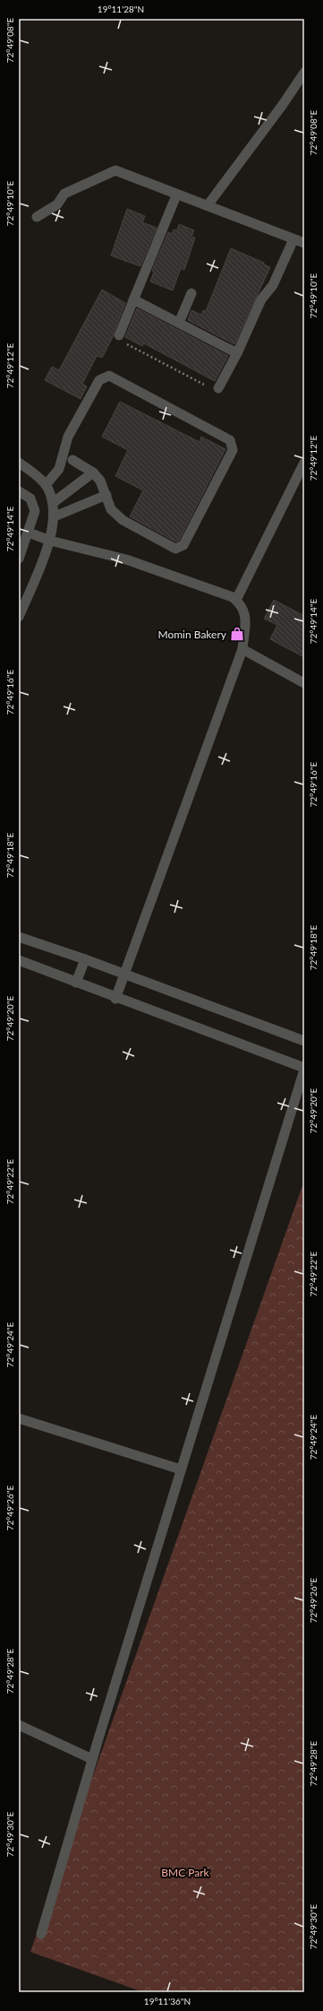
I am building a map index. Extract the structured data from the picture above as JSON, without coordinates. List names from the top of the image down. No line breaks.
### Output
{"parks":["BMC Park"],"places":{"shop":["Momin Bakery"]},"coordinates":["19°11'28\"N","72°49'08\"E","72°49'10\"E","72°49'12\"E","72°49'14\"E","72°49'16\"E","72°49'18\"E","72°49'20\"E","72°49'22\"E","72°49'24\"E","72°49'26\"E","72°49'28\"E","72°49'30\"E","19°11'36\"N"]}
